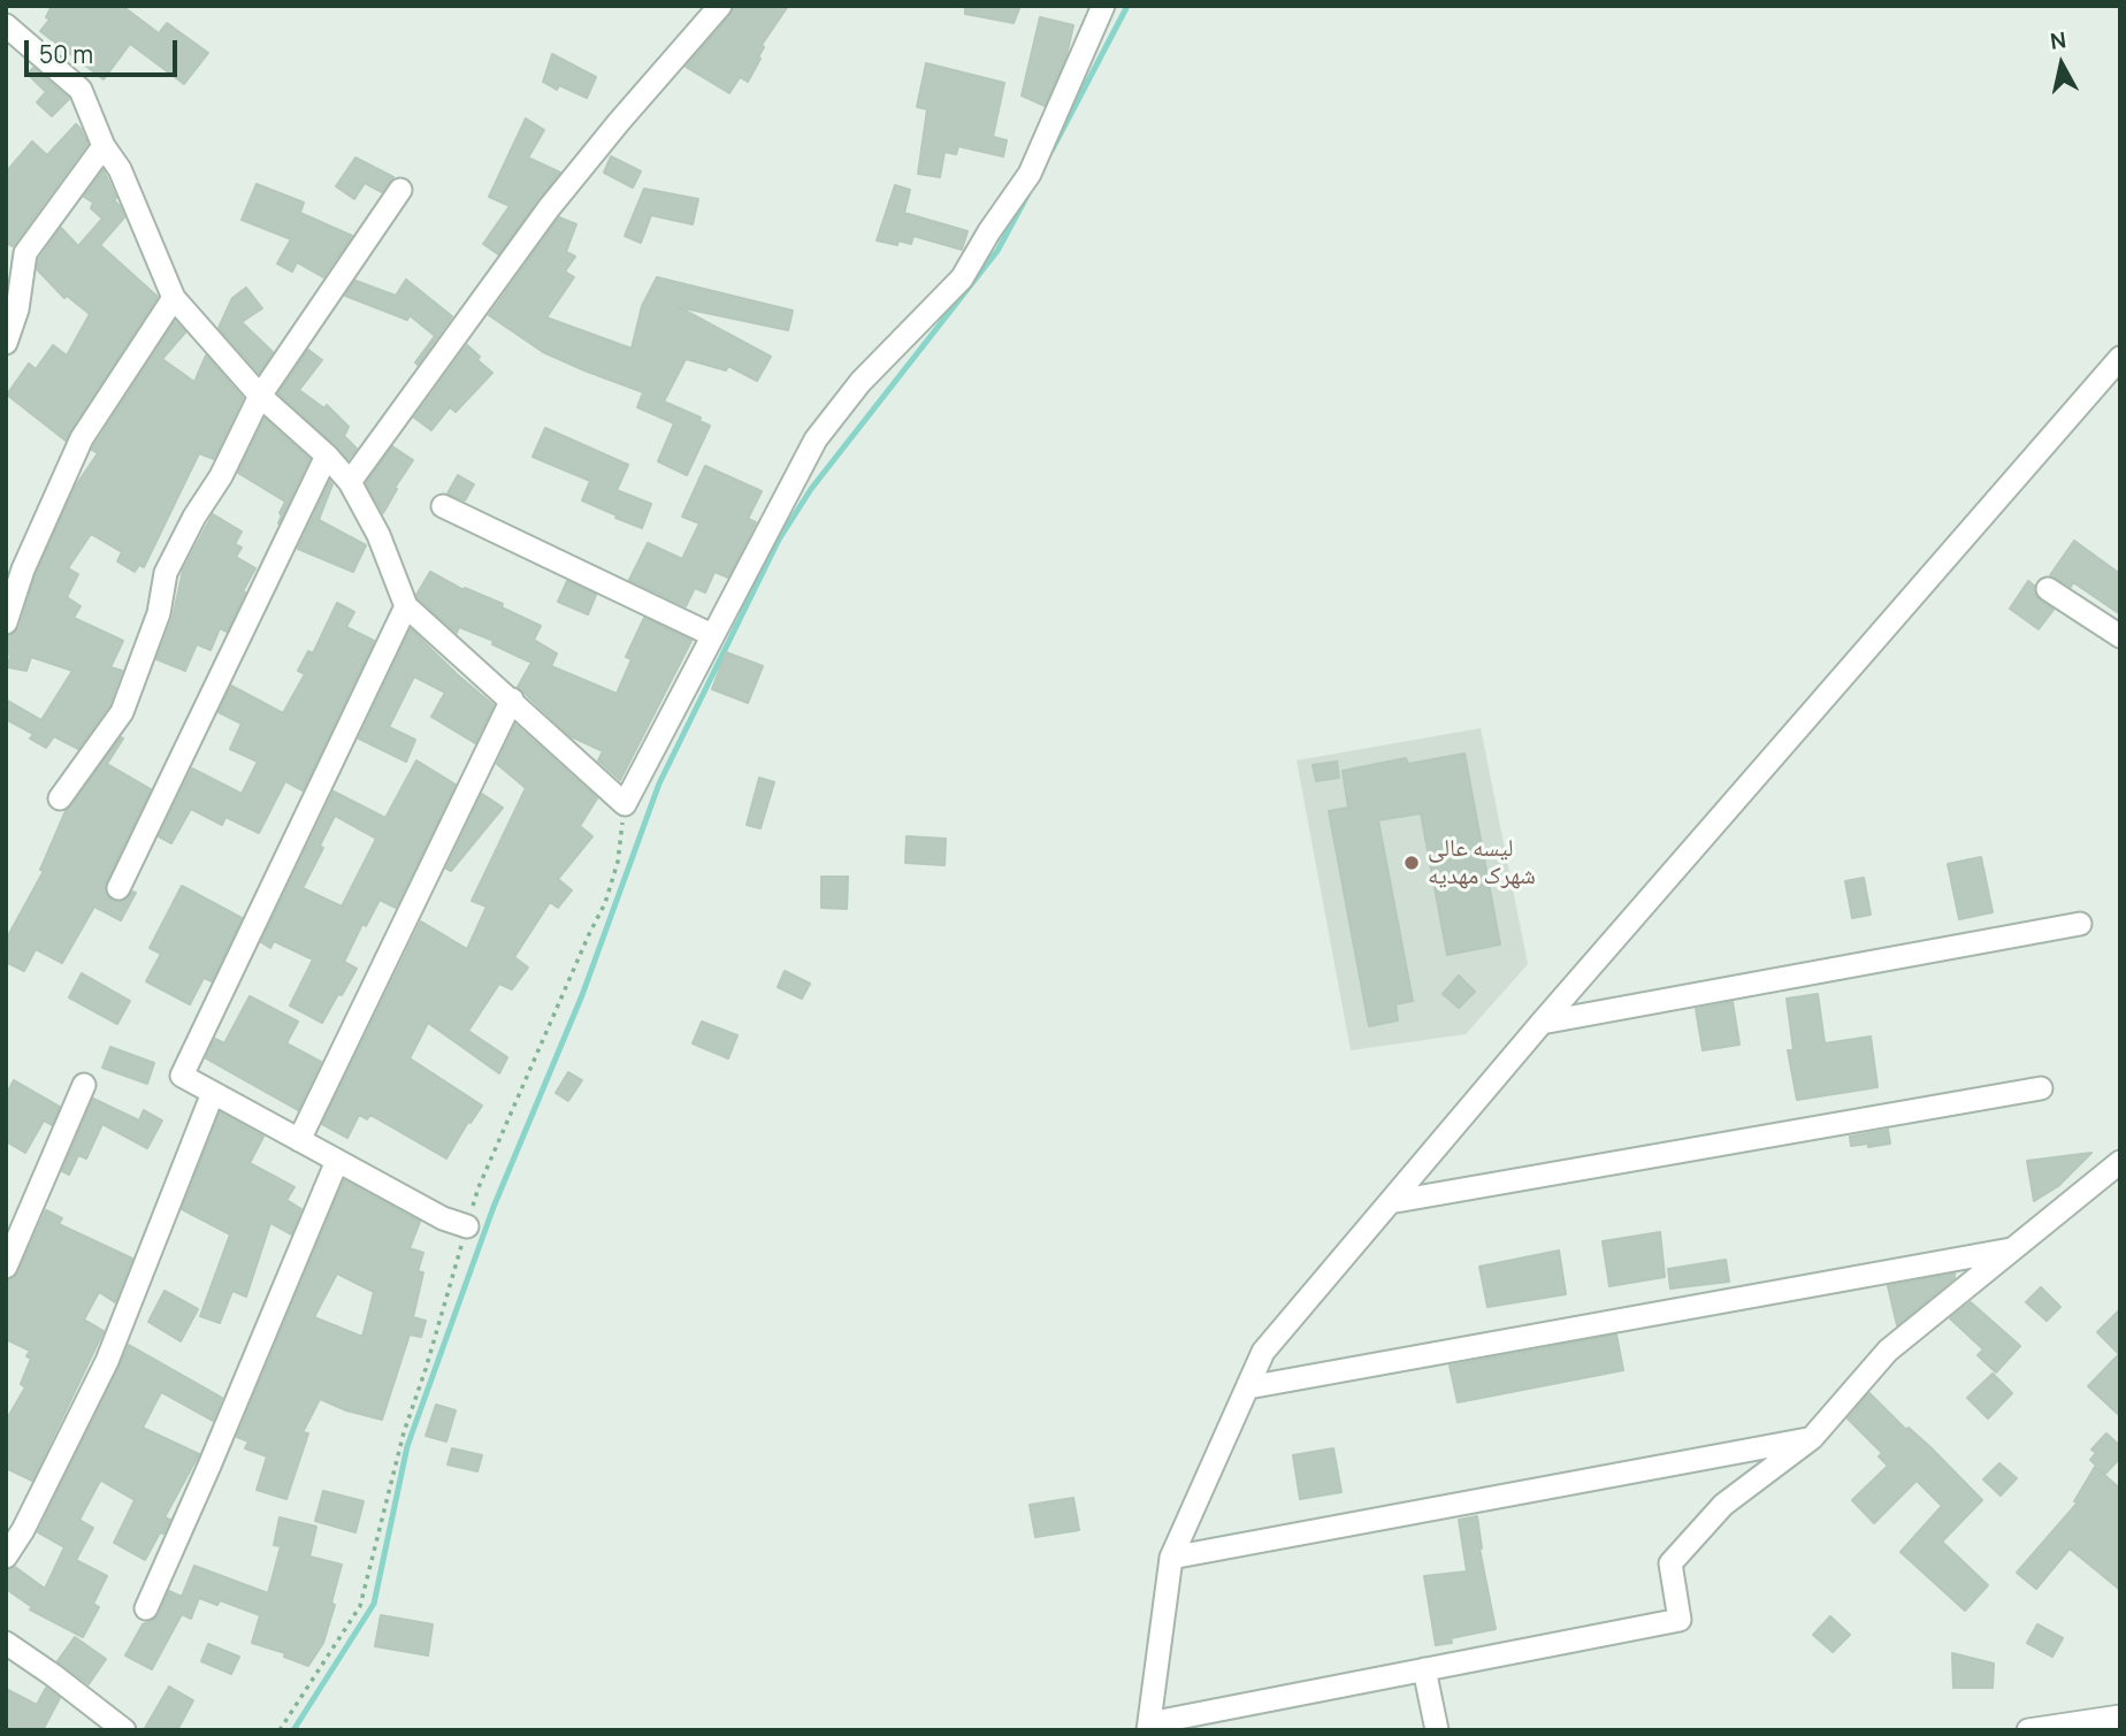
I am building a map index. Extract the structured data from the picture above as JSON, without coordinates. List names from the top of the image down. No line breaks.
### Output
{"places":["لیسه عالی شهرک مهدیه"],"scale_bar":"50 m","north":"top"}
